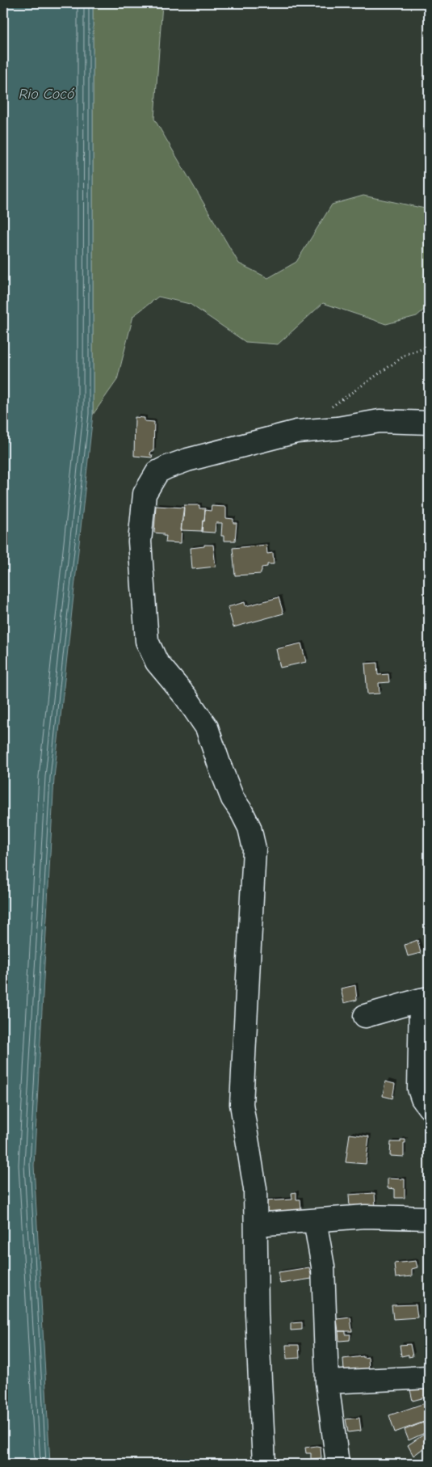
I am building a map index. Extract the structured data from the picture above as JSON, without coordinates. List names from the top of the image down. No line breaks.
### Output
{"water":["Rio Cocó"]}
